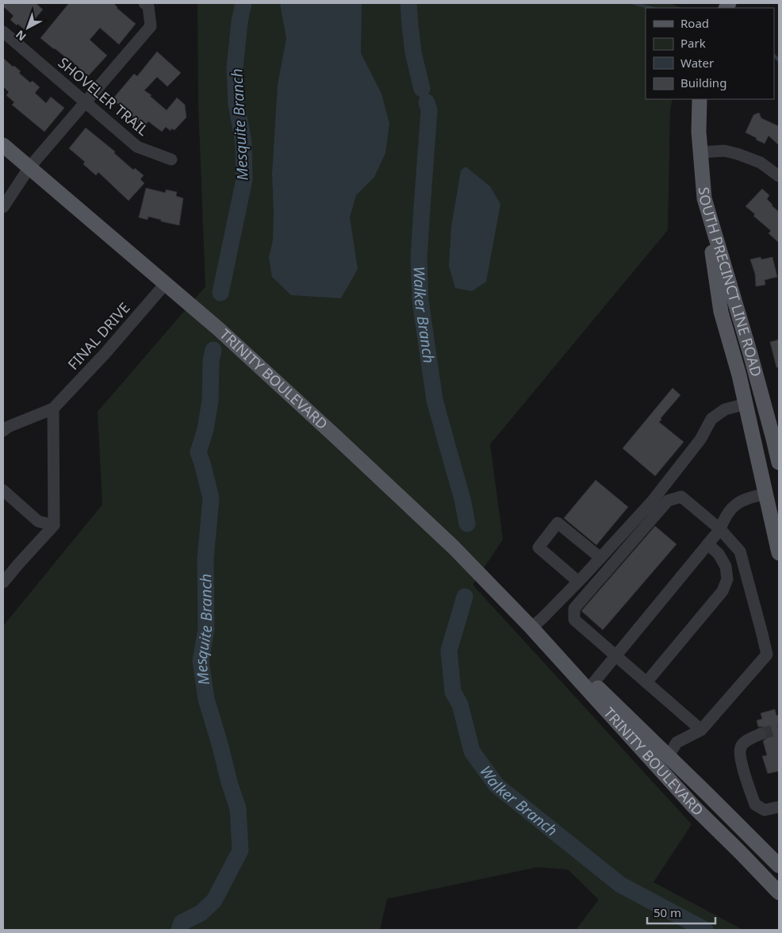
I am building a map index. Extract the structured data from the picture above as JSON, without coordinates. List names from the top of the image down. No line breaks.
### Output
{"streets":{"main road":["SOUTH PRECINCT LINE ROAD","TRINITY BOULEVARD"],"street":["SHOVELER TRAIL","FINAL DRIVE"]},"crossings":[["FINAL DRIVE","TRINITY BOULEVARD"]],"water":["Mesquite Branch","Walker Branch"],"legend":["Road","Park","Water","Building"],"scale_bar":"50 m","north":"bottom left"}
